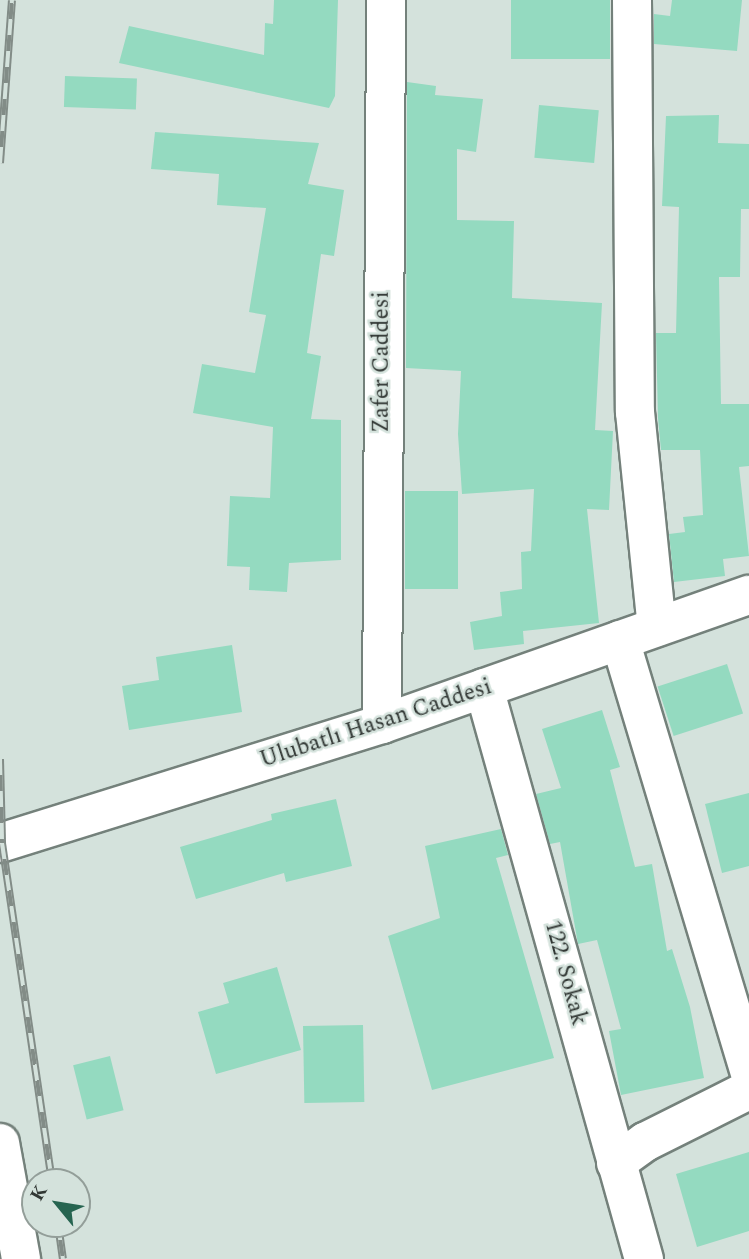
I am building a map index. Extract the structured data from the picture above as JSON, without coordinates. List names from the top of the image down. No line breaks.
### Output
{"streets":{"street":["Zafer Caddesi","Ulubatlı Hasan Caddesi","122. Sokak"]},"crossings":[["Zafer Caddesi","Ulubatlı Hasan Caddesi"],["Ulubatlı Hasan Caddesi","122. Sokak"]],"north":"top left"}
